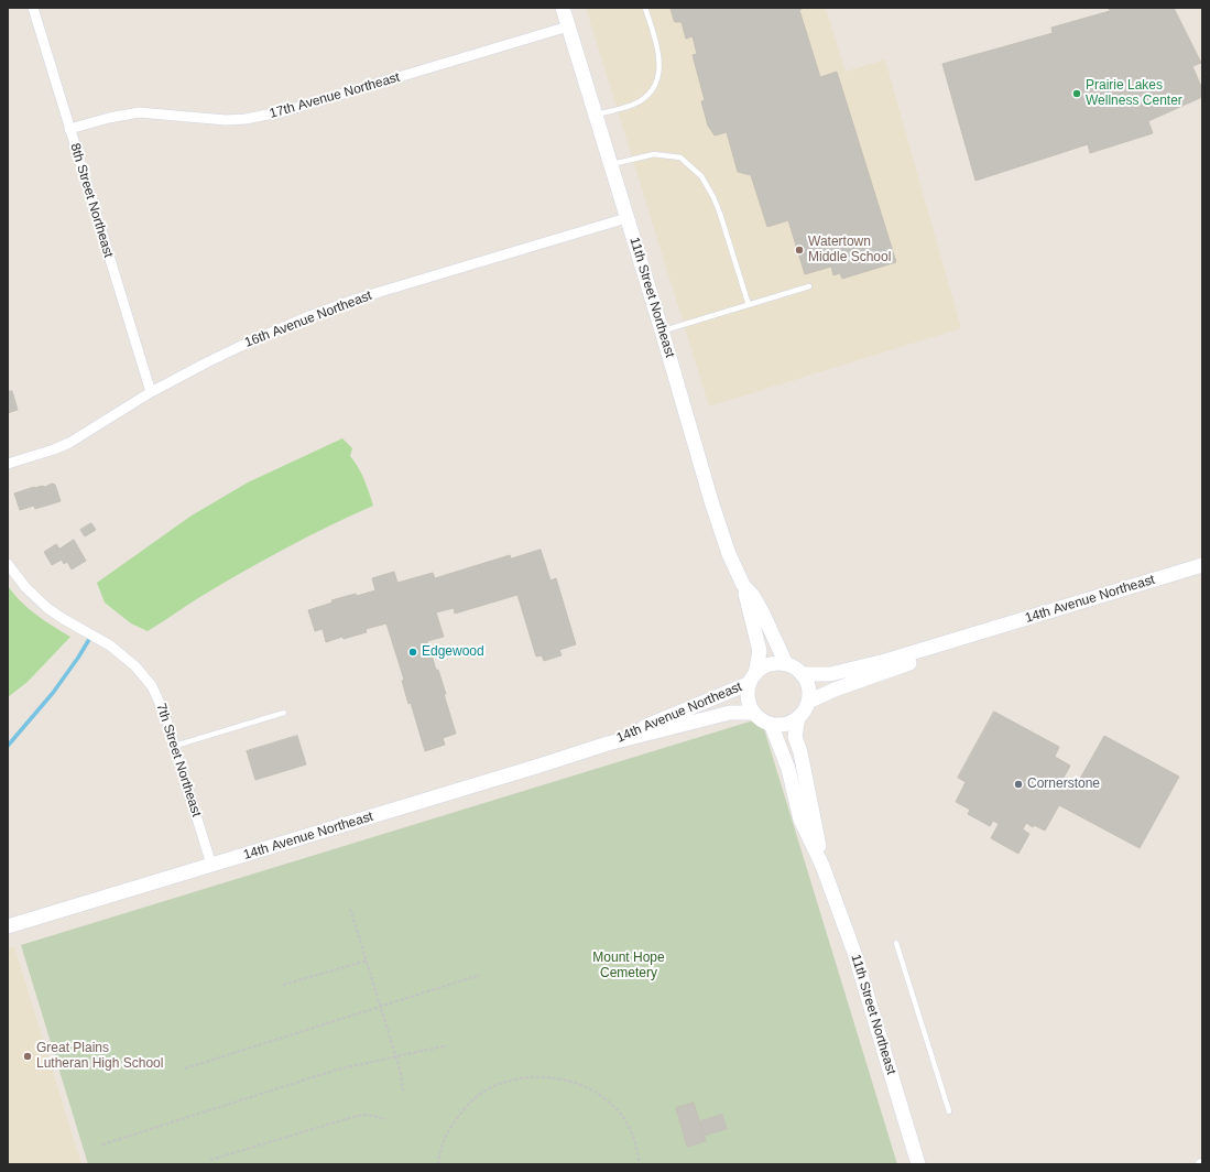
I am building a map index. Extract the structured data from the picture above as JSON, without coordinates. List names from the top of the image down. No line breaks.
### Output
{"streets":{"main road":["11th Street Northeast","14th Avenue Northeast"],"street":["17th Avenue Northeast","8th Street Northeast","16th Avenue Northeast","7th Street Northeast"]},"crossings":[["17th Avenue Northeast","8th Street Northeast"],["17th Avenue Northeast","11th Street Northeast"],["8th Street Northeast","16th Avenue Northeast"],["11th Street Northeast","16th Avenue Northeast"],["11th Street Northeast","14th Avenue Northeast"],["14th Avenue Northeast","7th Street Northeast"]],"parks":["Mount Hope Cemetery"],"places":["Prairie Lakes Wellness Center","Watertown Middle School","Edgewood","Cornerstone","Great Plains Lutheran High School"]}
